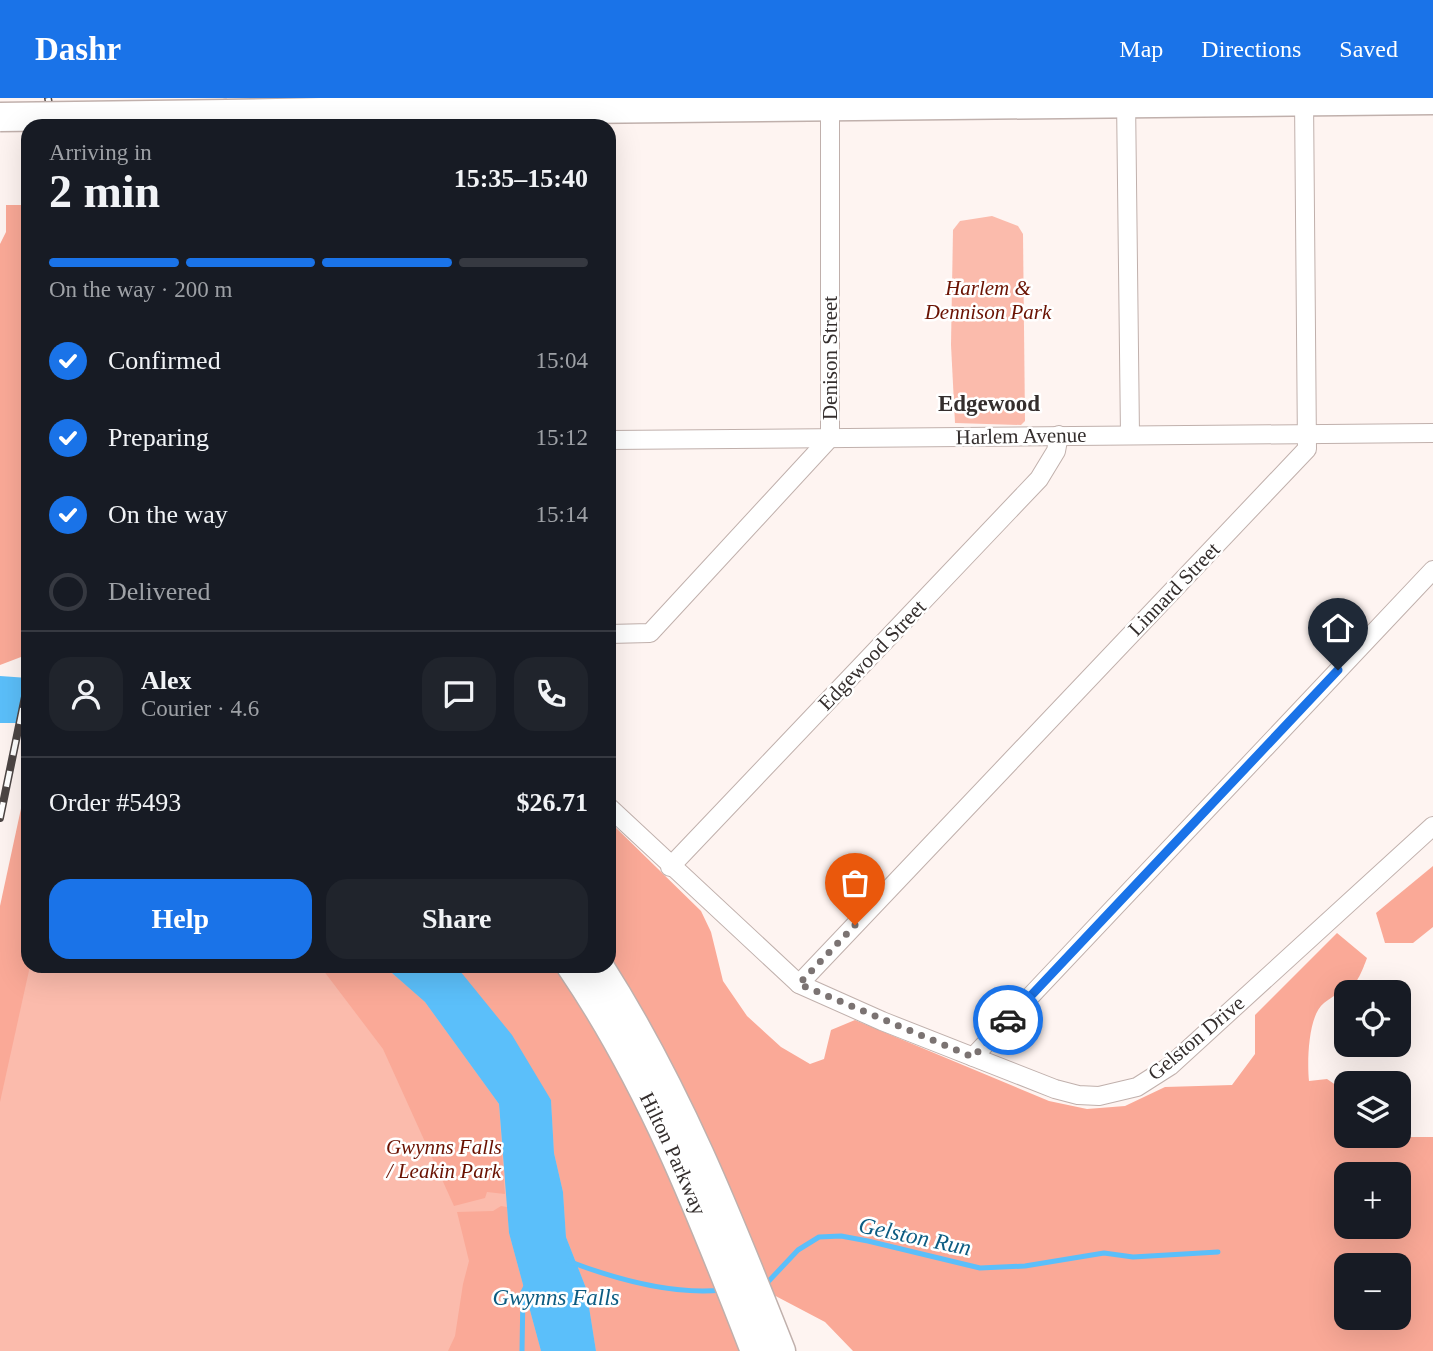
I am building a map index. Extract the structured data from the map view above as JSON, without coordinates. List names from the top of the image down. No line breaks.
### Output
{"streets":{"main road":["Hilton Parkway"],"street":["Denison Street","Harlem Avenue","Linnard Street","Edgewood Street","Gelston Drive"]},"crossings":[["Denison Street","Harlem Avenue"],["Harlem Avenue","Linnard Street"],["Harlem Avenue","Edgewood Street"],["Linnard Street","Gelston Drive"],["Edgewood Street","Gelston Drive"]],"districts":["Edgewood"],"water":["Gelston Run","Gwynns Falls"],"parks":["Harlem & Dennison Park","Gwynns Falls / Leakin Park"],"page":{"header":"Dashr","nav":["Map","Directions","Saved"],"heading":["2 min","Arriving in","15:35–15:40"],"panel":["Alex","Courier · 4.6","Order #5493","$26.71"],"bar":"On the way · 200 m","list":[["Confirmed","15:04"],["Preparing","15:12"],["On the way","15:14"],"Delivered"],"buttons":["Help","Share"],"map_buttons":["+","−"]}}
